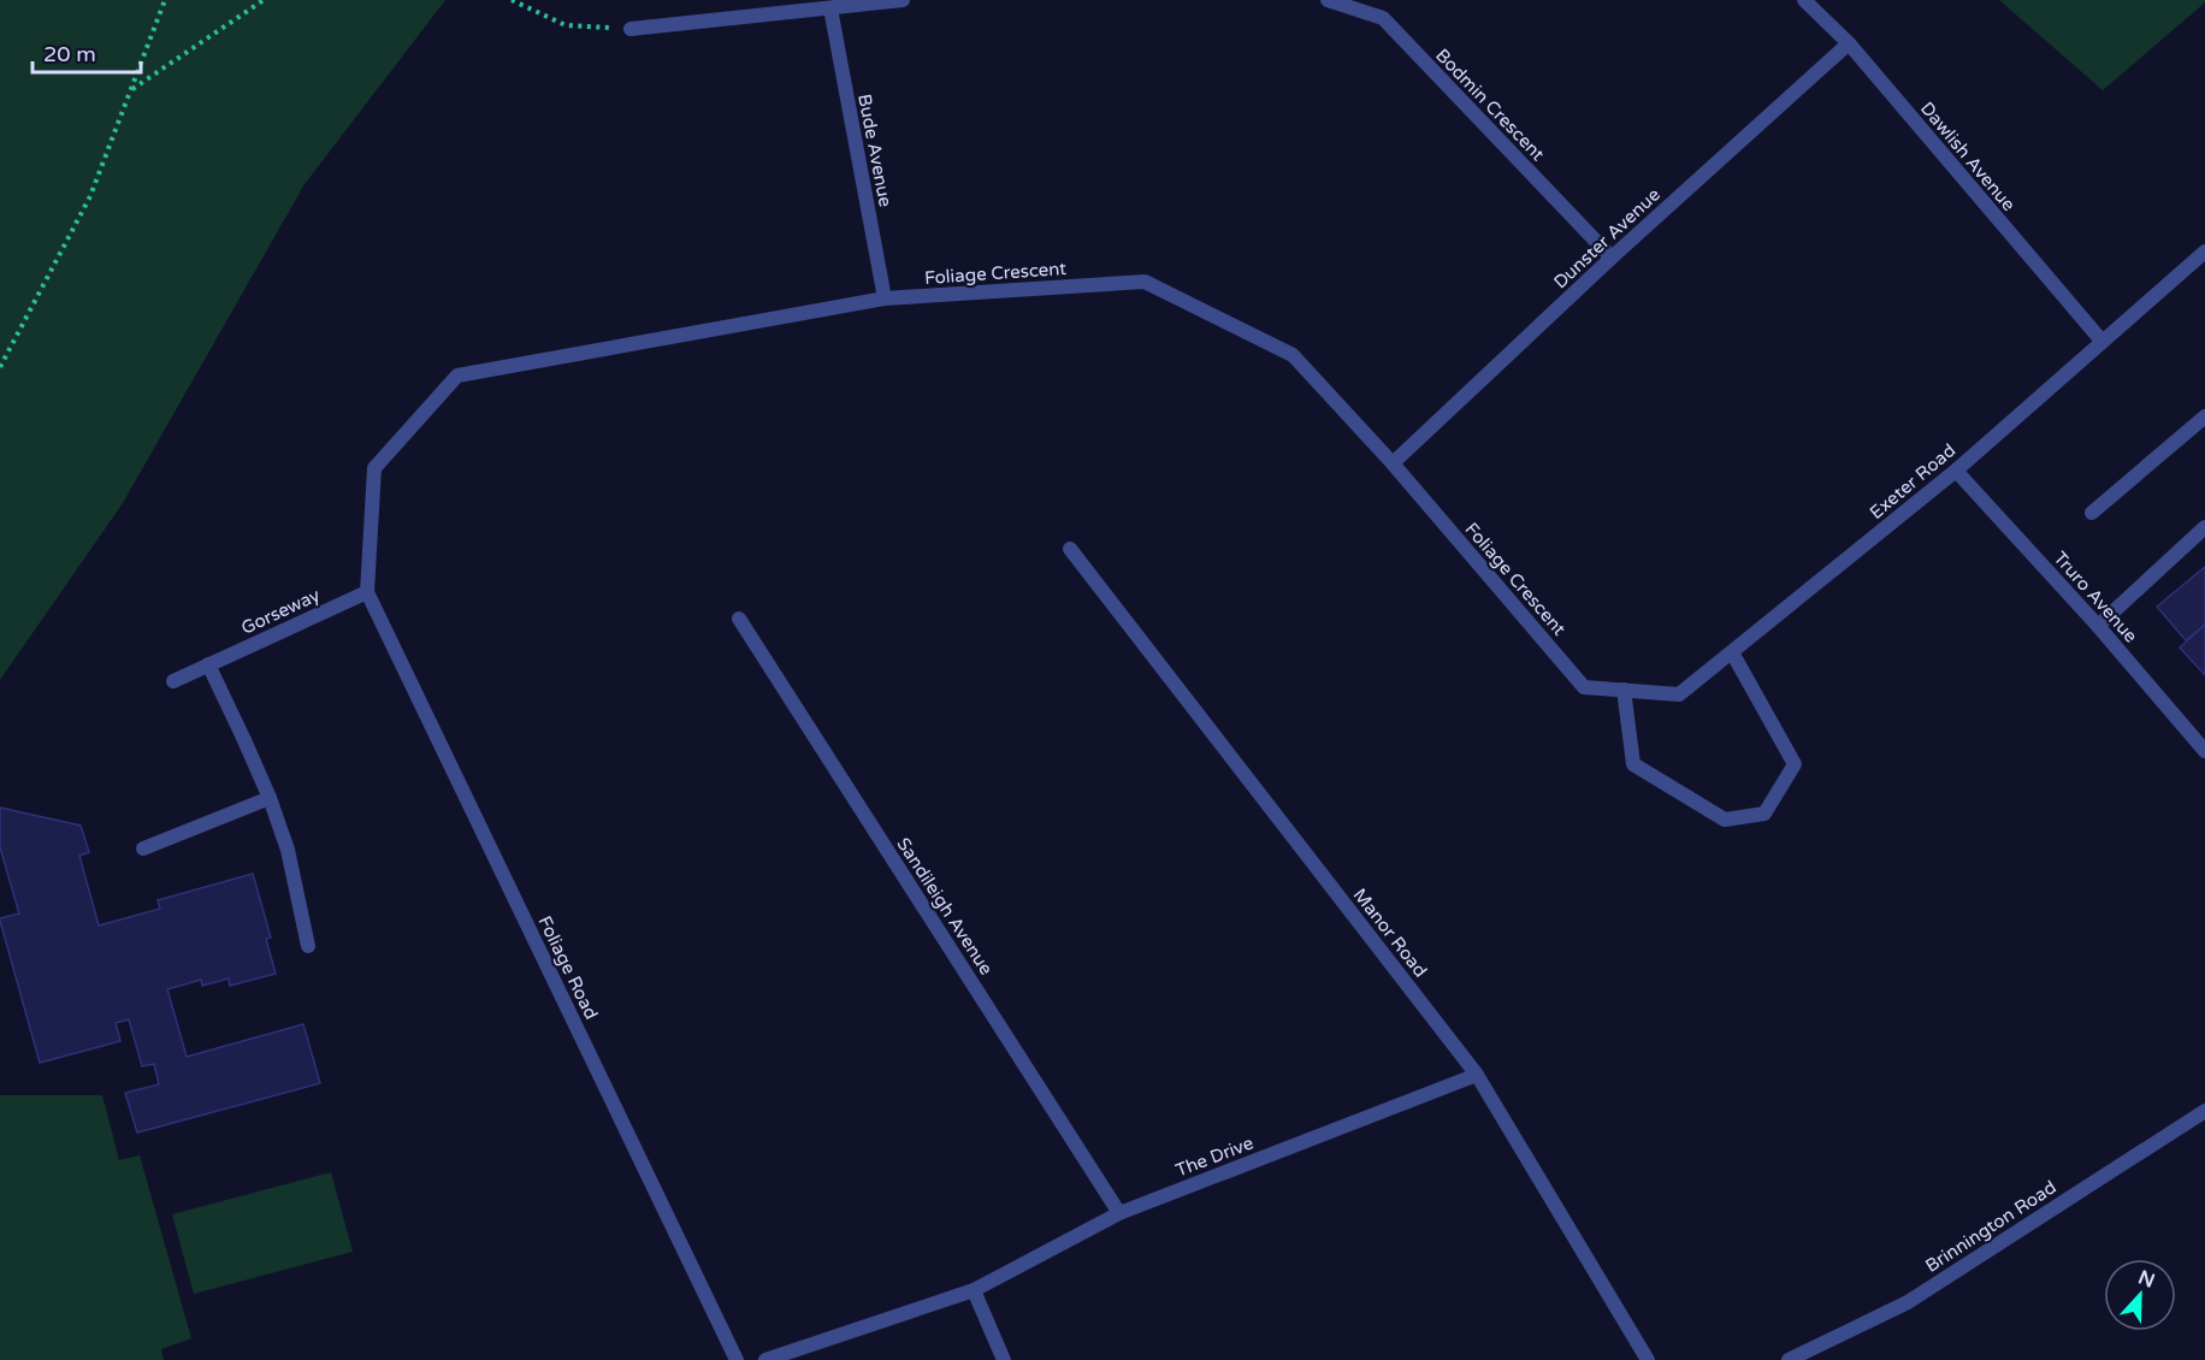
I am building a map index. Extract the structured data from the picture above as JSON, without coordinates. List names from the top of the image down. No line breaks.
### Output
{"streets":{"street":["Bodmin Crescent","Bude Avenue","Dawlish Avenue","Dunster Avenue","Foliage Crescent","Exeter Road","Truro Avenue","Gorseway","Sandileigh Avenue","Manor Road","Foliage Road","The Drive","Brinnington Road"]},"crossings":[["Bodmin Crescent","Dunster Avenue"],["Bude Avenue","Foliage Crescent"],["Dawlish Avenue","Dunster Avenue"],["Dawlish Avenue","Exeter Road"],["Dunster Avenue","Foliage Crescent"],["Foliage Crescent","Exeter Road"],["Foliage Crescent","Gorseway"],["Foliage Crescent","Foliage Road"],["Exeter Road","Truro Avenue"],["Gorseway","Foliage Road"],["Sandileigh Avenue","The Drive"],["Manor Road","The Drive"]],"scale_bar":"20 m","north":"top"}
